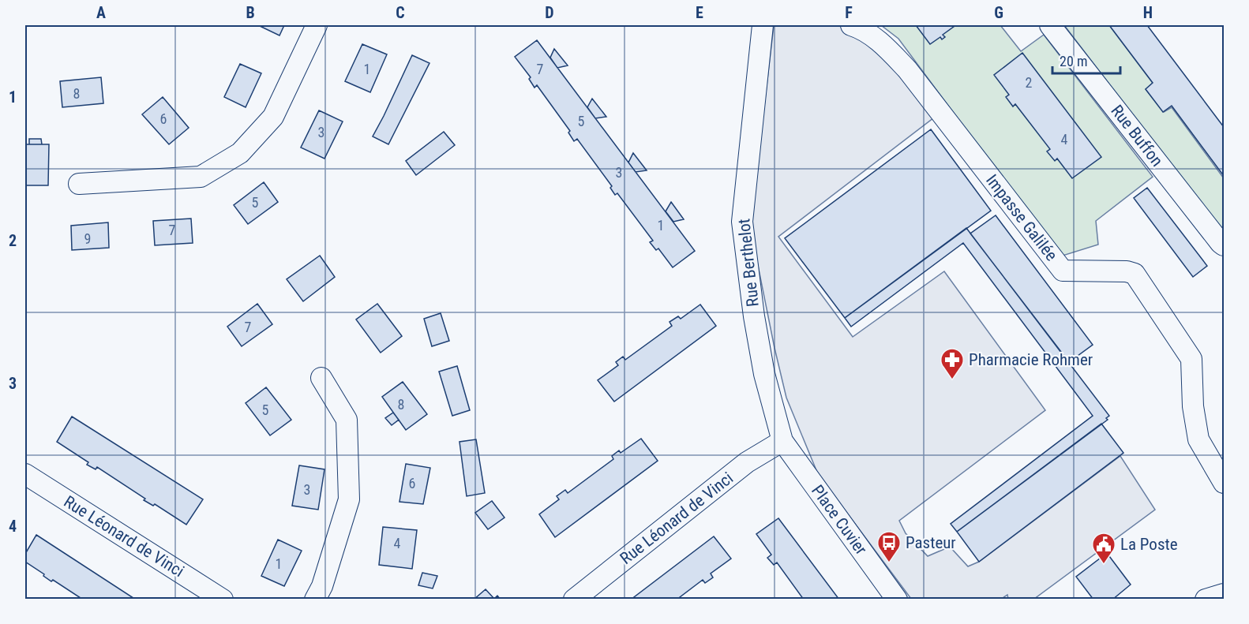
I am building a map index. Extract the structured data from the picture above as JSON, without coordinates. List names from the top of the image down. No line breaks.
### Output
{"streets":{"street":["Rue Buffon","Impasse Galilée","Rue Berthelot","Rue Léonard de Vinci","Place Cuvier"]},"crossings":[["Rue Berthelot","Rue Léonard de Vinci"],["Rue Berthelot","Place Cuvier"],["Rue Léonard de Vinci","Place Cuvier"]],"places":{"pharmacy":["Pharmacie Rohmer"],"bus stop":["Pasteur"],"public building":["La Poste"]},"house_numbers":["1","7","2","8","6","5","3","4","3","5","1","7","9","7","8","5","6","3","4","1"],"scale_bar":"20 m","grid":{"columns":["A","B","C","D","E","F","G","H"],"rows":["1","2","3","4"]}}
